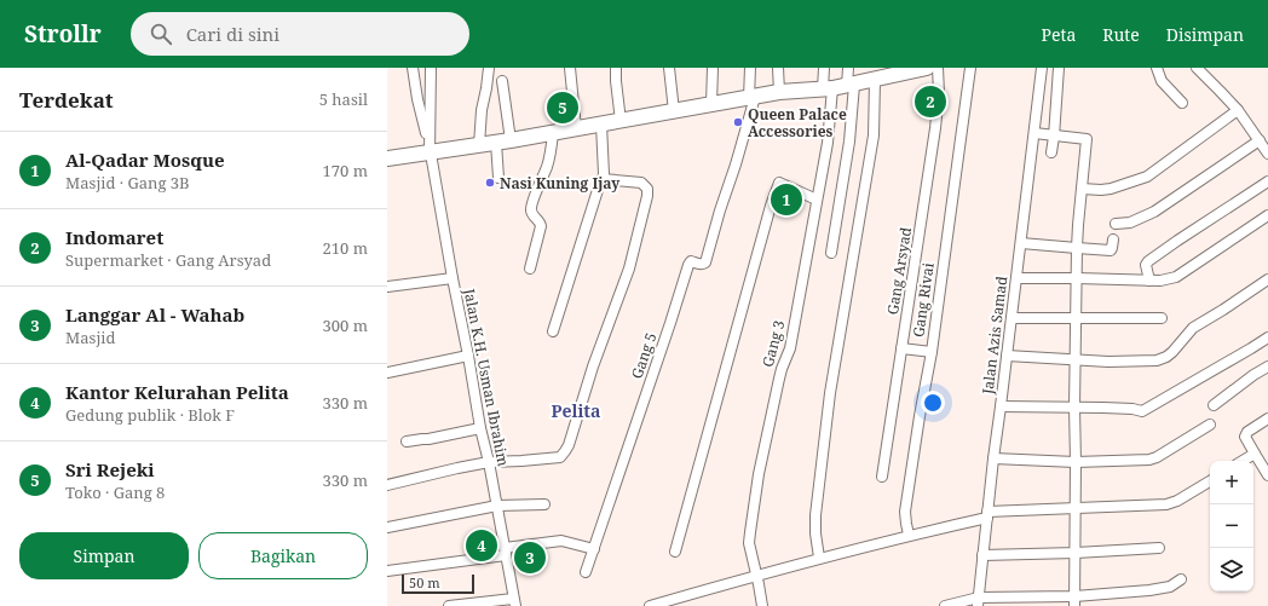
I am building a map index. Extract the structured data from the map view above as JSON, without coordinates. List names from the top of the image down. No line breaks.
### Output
{"streets":{"street":["Gang Arsyad","Gang Rivai","Jalan Azis Samad","Gang 3","Gang 5","Jalan K.H. Usman Ibrahim"]},"districts":["Pelita"],"places":["Queen Palace Accessories","Nasi Kuning Ijay"],"scale_bar":"50 m","page":{"header":"Strollr","search":"Cari di sini","nav":["Peta","Rute","Disimpan"],"heading":["Terdekat","5 hasil"],"pins":["2","5","1","4","3"],"list":[{"mark":"1","name":"Al-Qadar Mosque","note":"Masjid · Gang 3B","value":"170 m"},{"mark":"2","name":"Indomaret","note":"Supermarket · Gang Arsyad","value":"210 m"},{"mark":"3","name":"Langgar Al - Wahab","note":"Masjid","value":"300 m"},{"mark":"4","name":"Kantor Kelurahan Pelita","note":"Gedung publik · Blok F","value":"330 m"},{"mark":"5","name":"Sri Rejeki","note":"Toko · Gang 8","value":"330 m"}],"map_buttons":["+","−"],"buttons":["Simpan","Bagikan"],"scale":"50 m"}}
